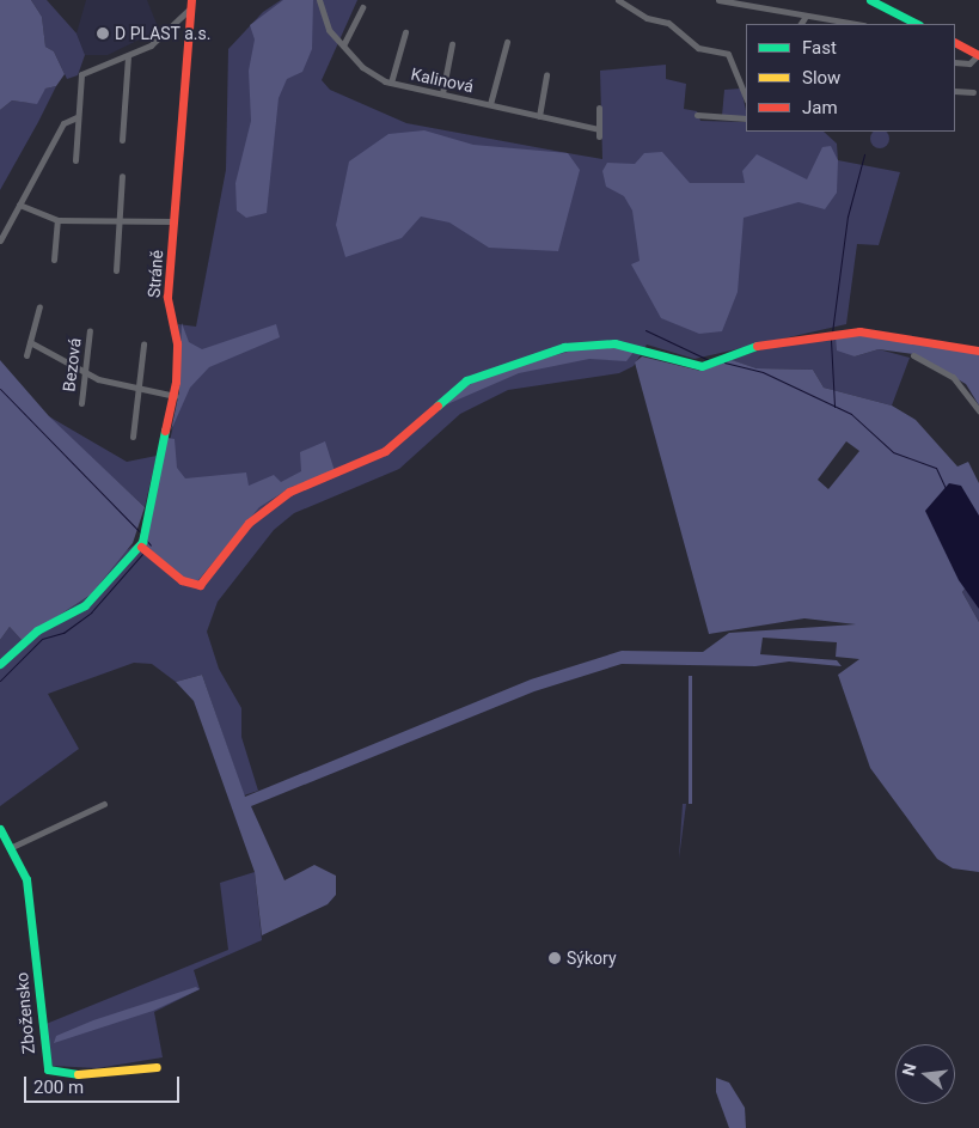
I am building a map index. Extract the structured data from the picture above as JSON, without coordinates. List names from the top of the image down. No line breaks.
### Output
{"streets":{"street":["Kalinová","Stráně","Bezová","Zbožensko"]},"places":["D PLAST a.s.","Sýkory"],"legend":["Fast","Slow","Jam"],"scale_bar":"200 m","north":"left"}
